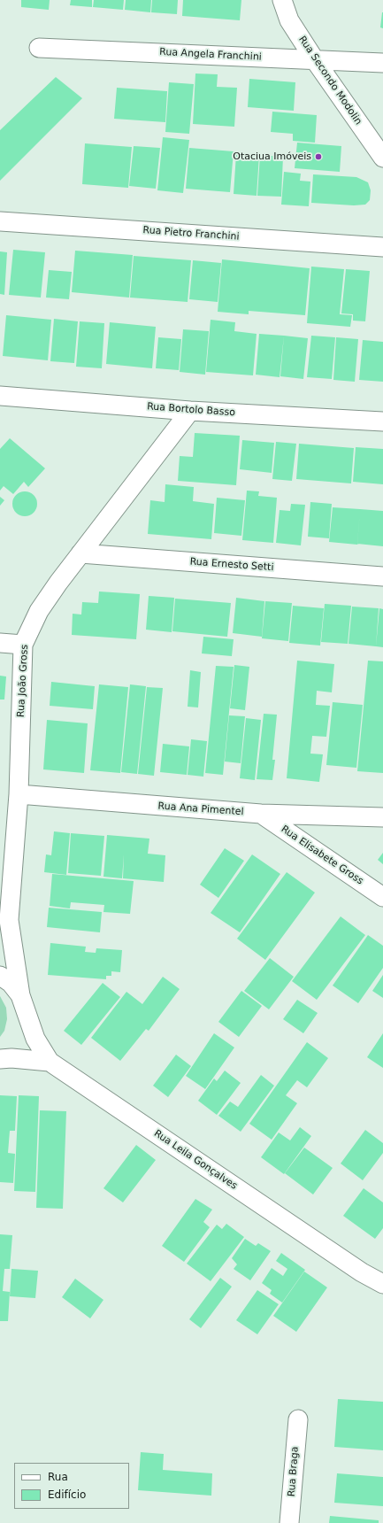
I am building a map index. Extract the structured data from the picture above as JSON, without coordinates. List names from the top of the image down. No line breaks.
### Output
{"streets":{"street":["Rua Angela Franchini","Rua Secondo Modolin","Rua Pietro Franchini","Rua Bortolo Basso","Rua Ernesto Setti","Rua João Gross","Rua Ana Pimentel","Rua Elisabete Gross","Rua Leila Gonçalves","Rua Braga"]},"crossings":[["Rua Angela Franchini","Rua Secondo Modolin"],["Rua Bortolo Basso","Rua João Gross"],["Rua Ernesto Setti","Rua João Gross"],["Rua João Gross","Rua Ana Pimentel"],["Rua João Gross","Rua Leila Gonçalves"],["Rua Ana Pimentel","Rua Elisabete Gross"]],"places":["Otaciua Imóveis"],"legend":["Rua","Edifício"]}
